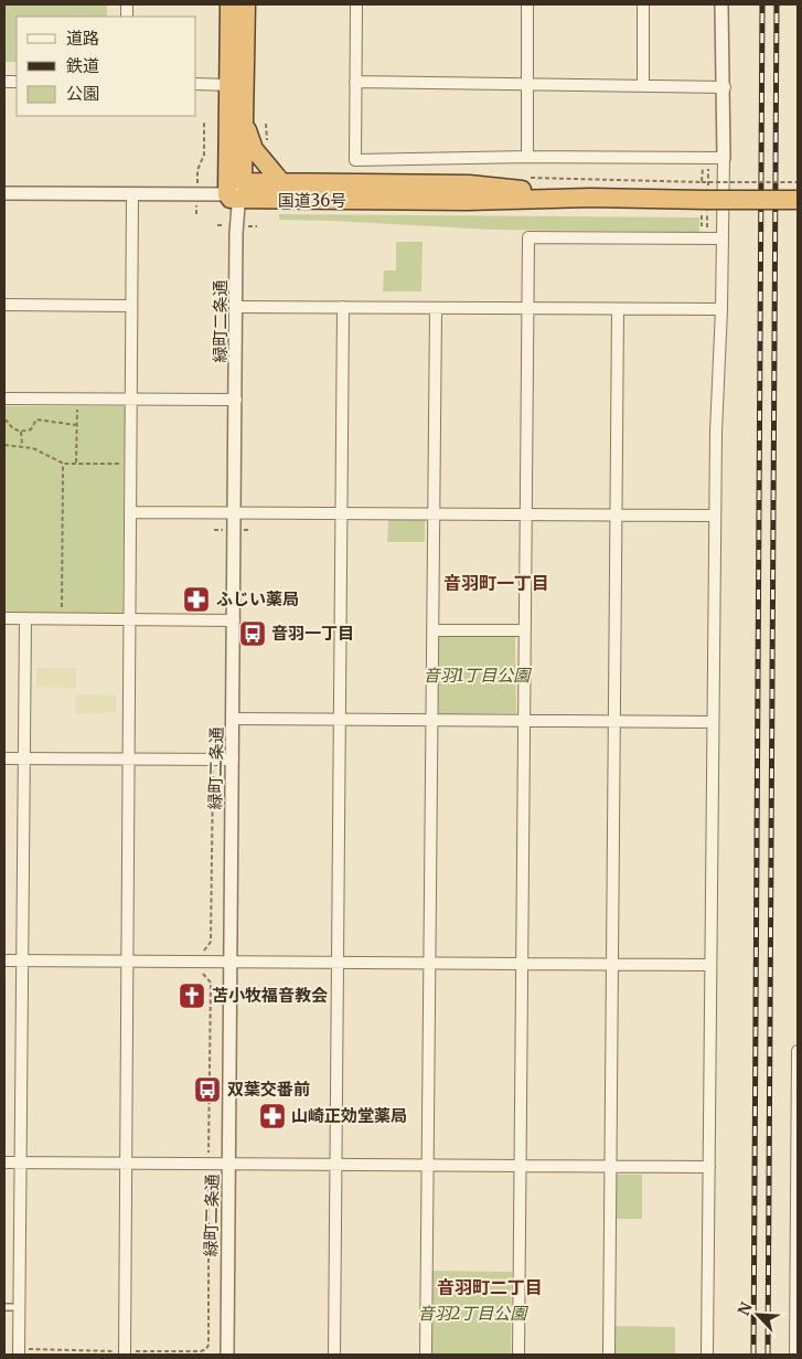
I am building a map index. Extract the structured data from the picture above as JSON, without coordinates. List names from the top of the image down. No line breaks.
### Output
{"streets":{"highway":["国道36号"],"street":["緑町二条通"]},"crossings":[["国道36号","緑町二条通"]],"districts":["音羽町一丁目","音羽町二丁目"],"parks":["音羽1丁目公園","音羽2丁目公園"],"places":{"pharmacy":["ふじい薬局","山崎正効堂薬局"],"bus stop":["音羽一丁目","双葉交番前"],"church":["苫小牧福音教会"]},"legend":["道路","鉄道","公園"],"north":"top left"}
